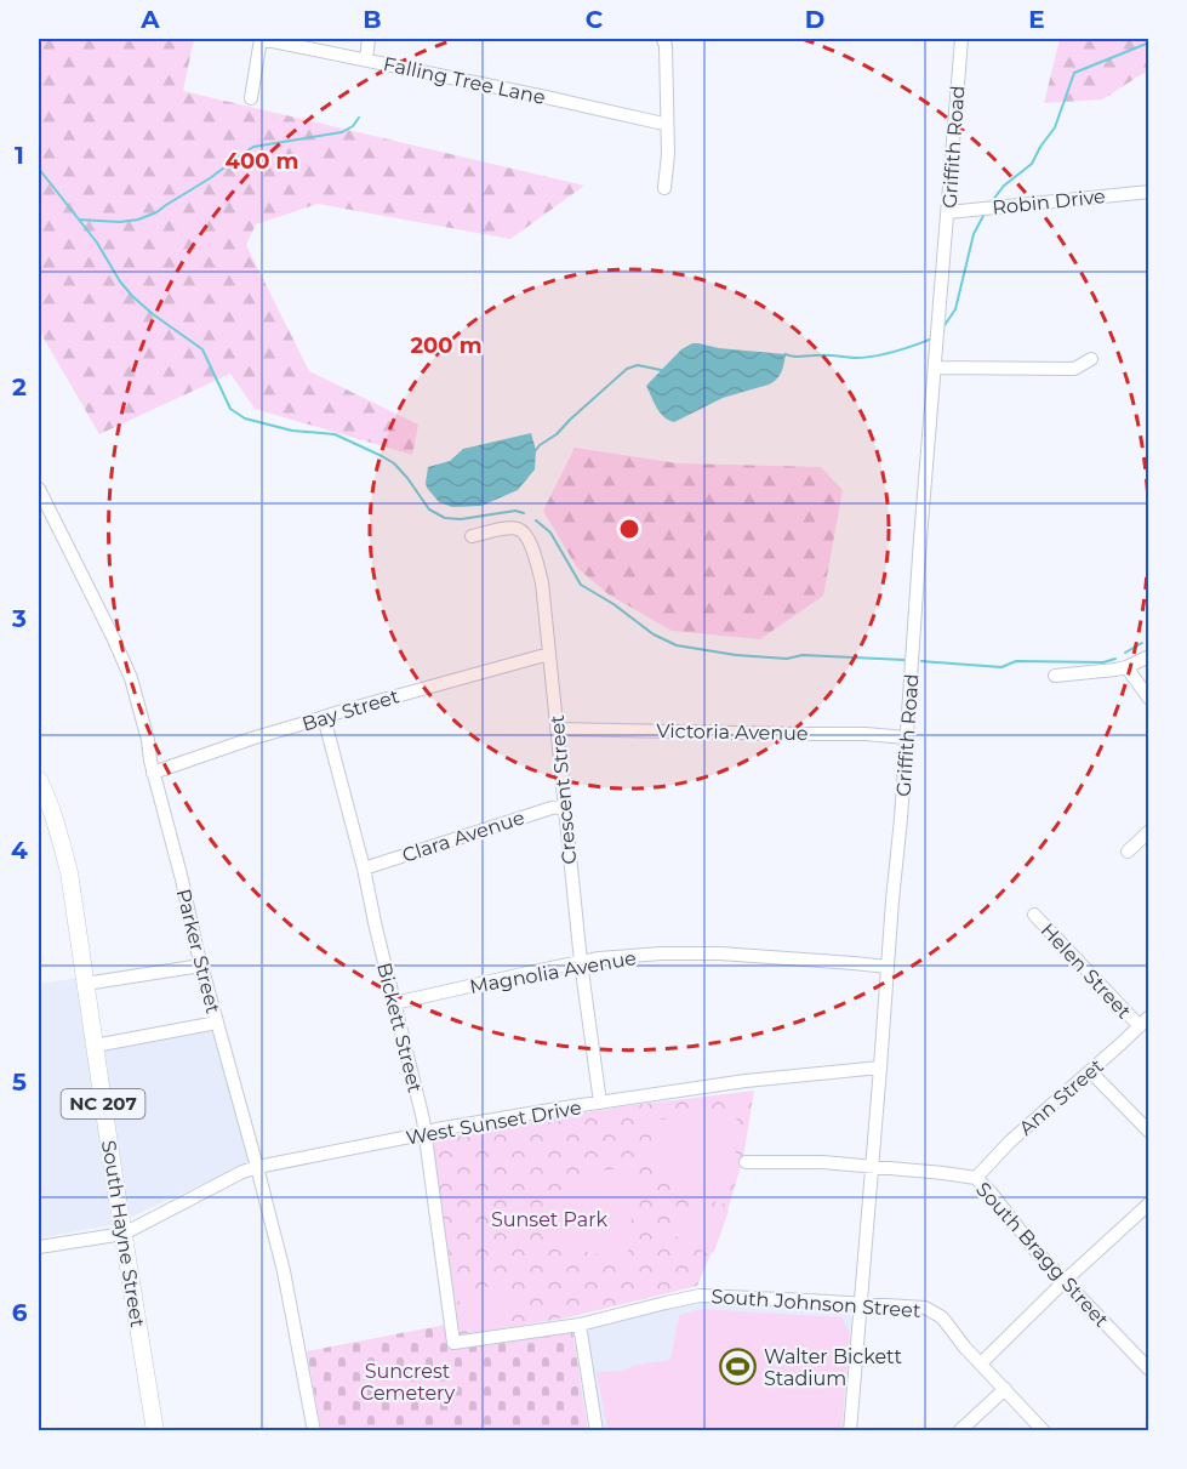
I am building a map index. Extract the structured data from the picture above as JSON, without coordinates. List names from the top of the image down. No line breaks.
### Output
{"streets":{"main road":["NC 207","South Hayne Street"],"street":["Falling Tree Lane","Griffith Road","Robin Drive","Bay Street","Victoria Avenue","Crescent Street","Clara Avenue","Parker Street","Helen Street","Magnolia Avenue","Bickett Street","Ann Street","West Sunset Drive","South Bragg Street","South Johnson Street"]},"crossings":[["Griffith Road","Robin Drive"],["Griffith Road","Victoria Avenue"],["Griffith Road","Magnolia Avenue"],["Griffith Road","West Sunset Drive"],["Griffith Road","South Bragg Street"],["Griffith Road","South Johnson Street"],["Bay Street","Crescent Street"],["Bay Street","Parker Street"],["Bay Street","Bickett Street"],["Victoria Avenue","Crescent Street"],["Crescent Street","Clara Avenue"],["Crescent Street","Magnolia Avenue"],["Crescent Street","West Sunset Drive"],["Clara Avenue","Bickett Street"],["Parker Street","West Sunset Drive"],["Helen Street","Ann Street"],["Magnolia Avenue","Bickett Street"],["Bickett Street","West Sunset Drive"],["Bickett Street","South Johnson Street"],["Ann Street","South Bragg Street"],["West Sunset Drive","South Hayne Street"]],"parks":["Sunset Park","Suncrest Cemetery"],"places":{"sports":["Walter Bickett Stadium"]},"grid":{"columns":["A","B","C","D","E"],"rows":["1","2","3","4","5","6"]},"rings":["400 m","200 m"]}
